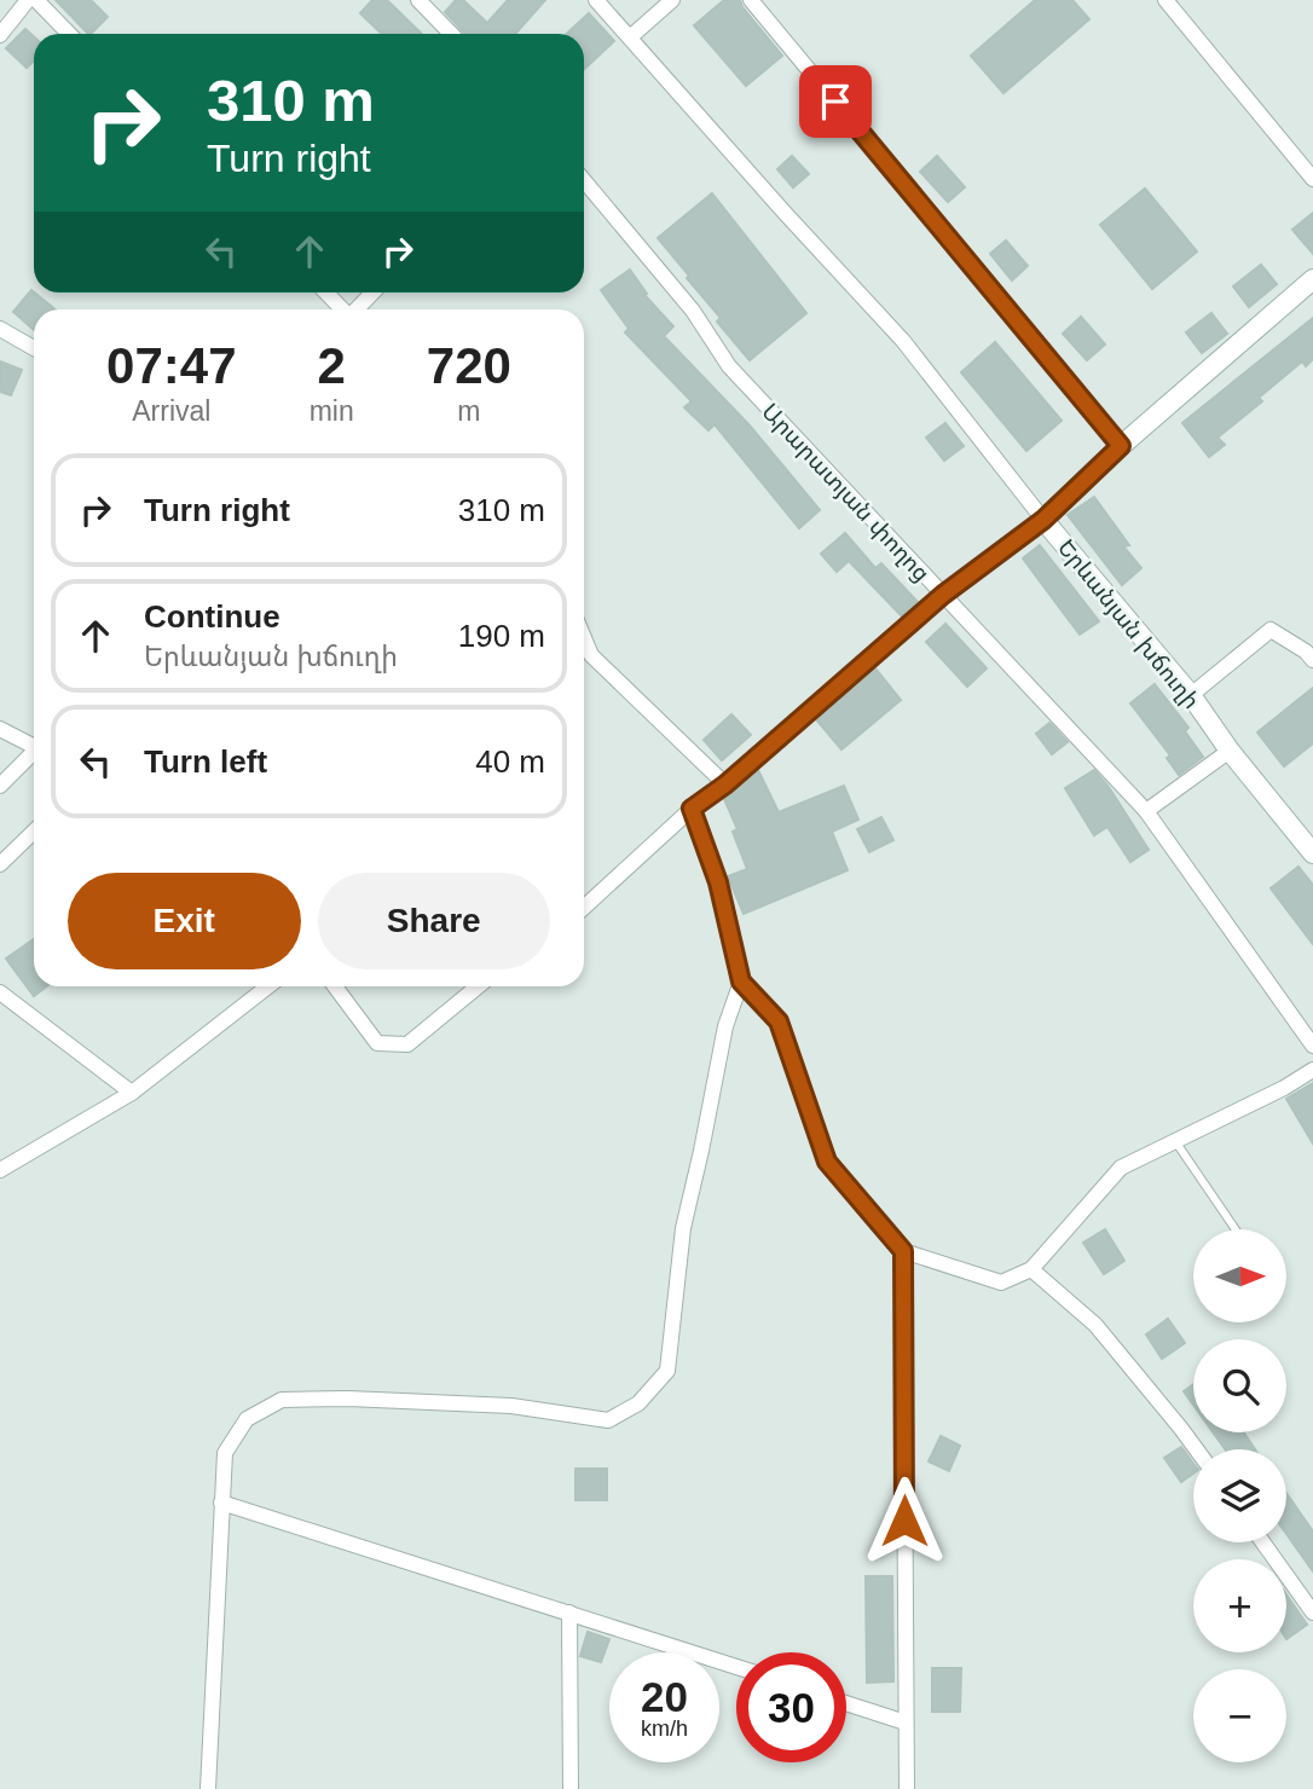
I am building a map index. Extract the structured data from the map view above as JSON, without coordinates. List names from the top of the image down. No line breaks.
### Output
{"streets":{"main road":["Երևանյան խճուղի"],"street":["Արարատյան փողոց"]},"north":"right","page":{"turn":["310 m","Turn right"],"eta":["07:47","Arrival","2","min","720","m"],"list":[{"name":"Turn right","value":"310 m"},{"name":"Continue","note":"Երևանյան խճուղի","value":"190 m"},{"name":"Turn left","value":"40 m"}],"buttons":["Exit","Share"],"map_buttons":["+","−"],"speed":"20 km/h","limit":"30"}}
